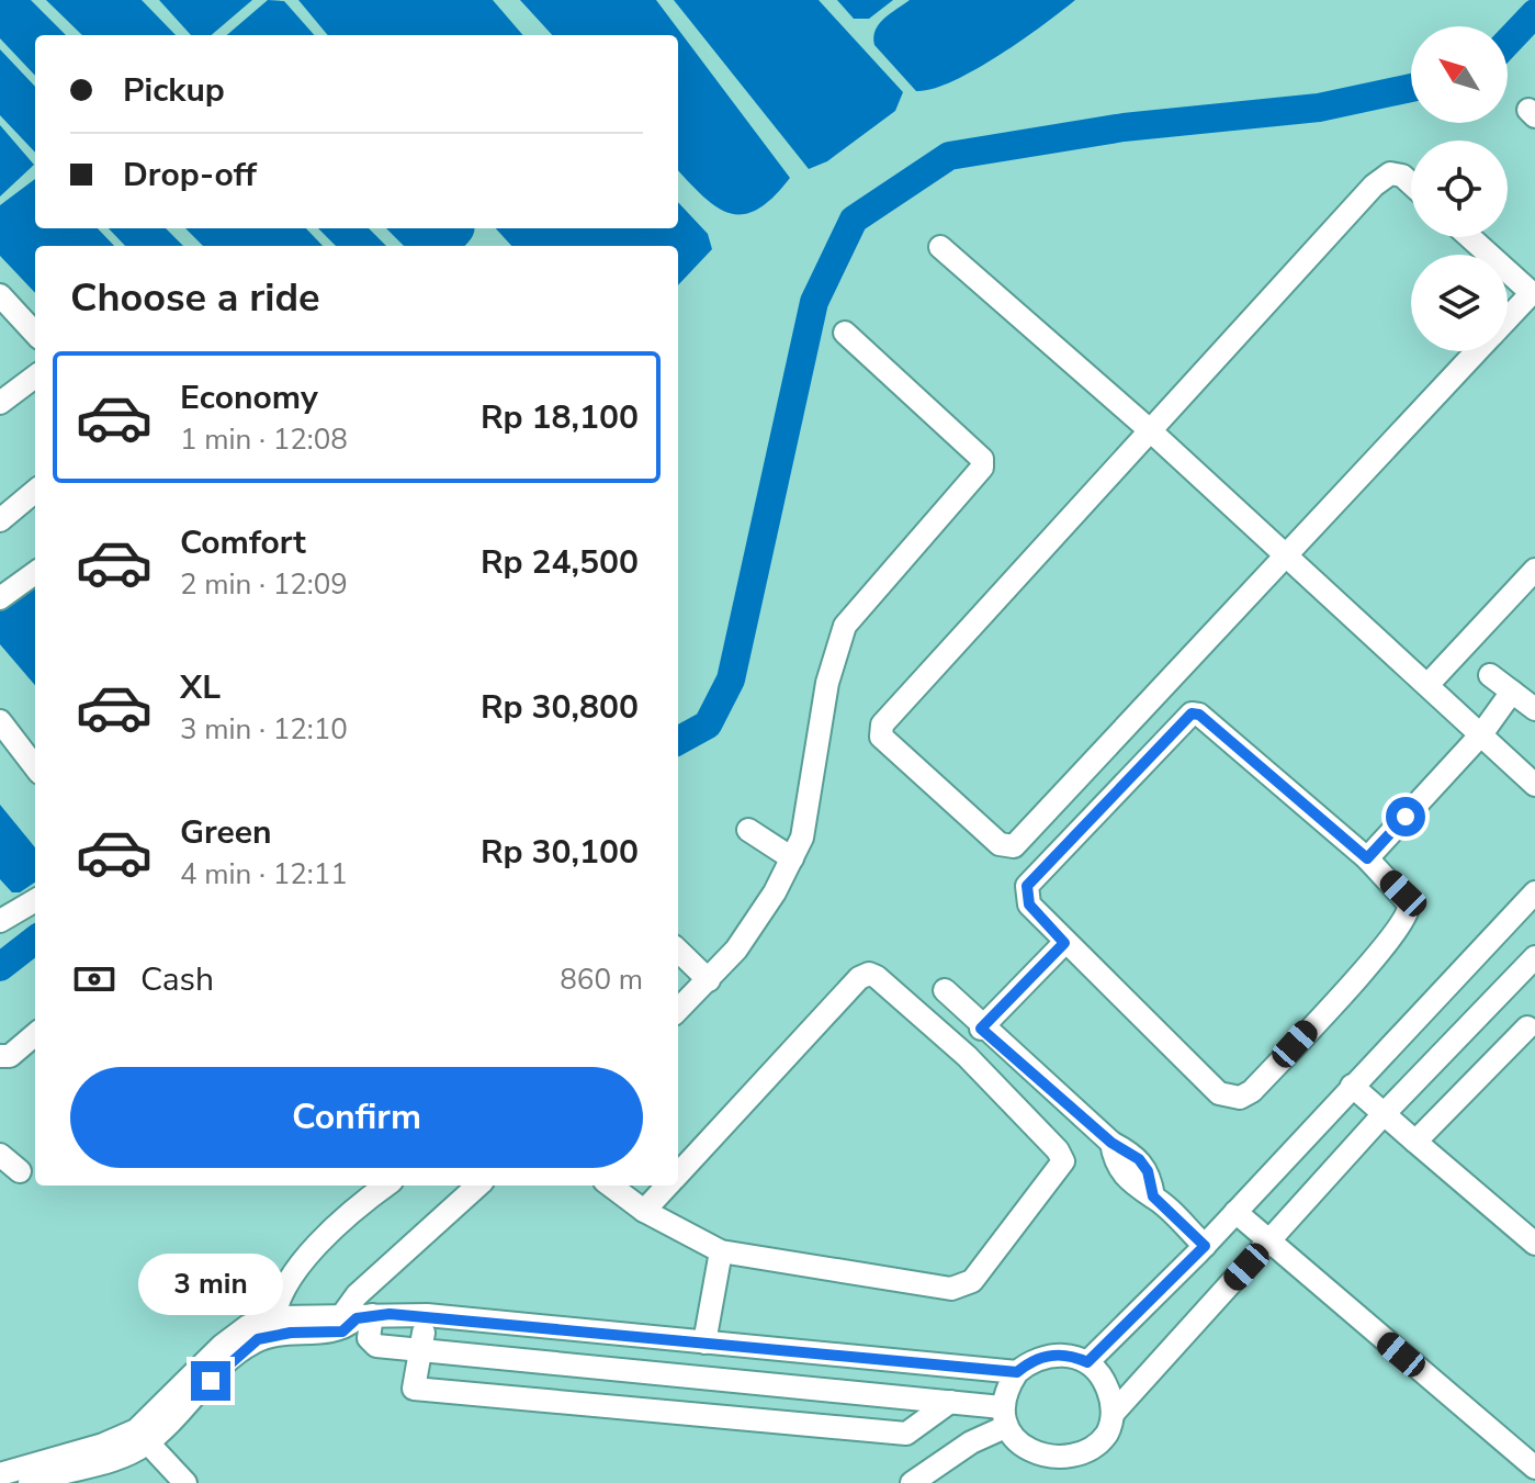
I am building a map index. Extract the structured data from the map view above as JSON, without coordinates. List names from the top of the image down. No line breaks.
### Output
{"north":"top left","page":{"banner":["Pickup","Drop-off"],"heading":"Choose a ride","list":[{"name":"Economy","note":"1 min · 12:08","value":"Rp 18,100"},{"name":"Comfort","note":"2 min · 12:09","value":"Rp 24,500"},{"name":"XL","note":"3 min · 12:10","value":"Rp 30,800"},{"name":"Green","note":"4 min · 12:11","value":"Rp 30,100"}],"pay":["Cash","860 m"],"buttons":"Confirm","bubble":"3 min"}}
